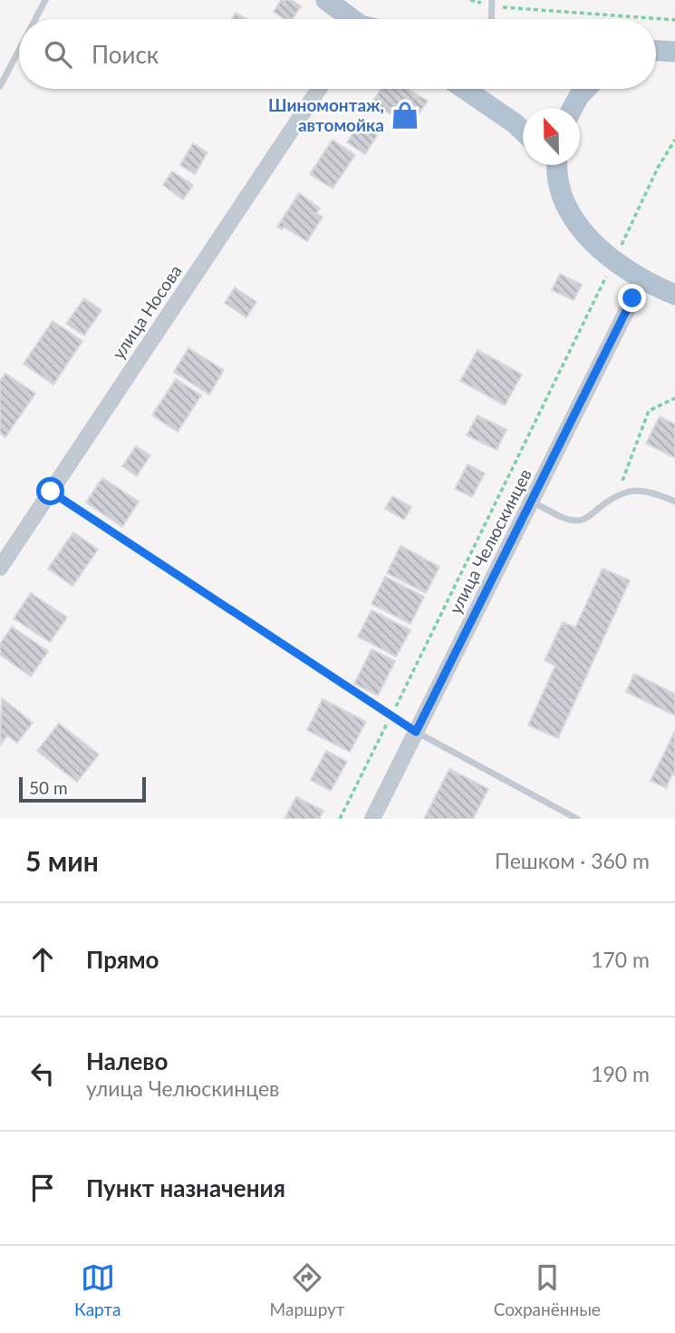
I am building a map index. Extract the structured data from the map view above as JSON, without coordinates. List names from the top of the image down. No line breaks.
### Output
{"streets":{"street":["улица Носова","улица Челюскинцев"]},"places":{"shop":["Шиномонтаж, автомойка"]},"scale_bar":"50 m","north":"top","page":{"search":"Поиск","scale":"50 m","heading":["5 мин","Пешком · 360 m"],"list":[["Прямо","170 m"],["Налево","улица Челюскинцев","190 m"],"Пункт назначения"],"nav":["Карта","Маршрут","Сохранённые"]}}
